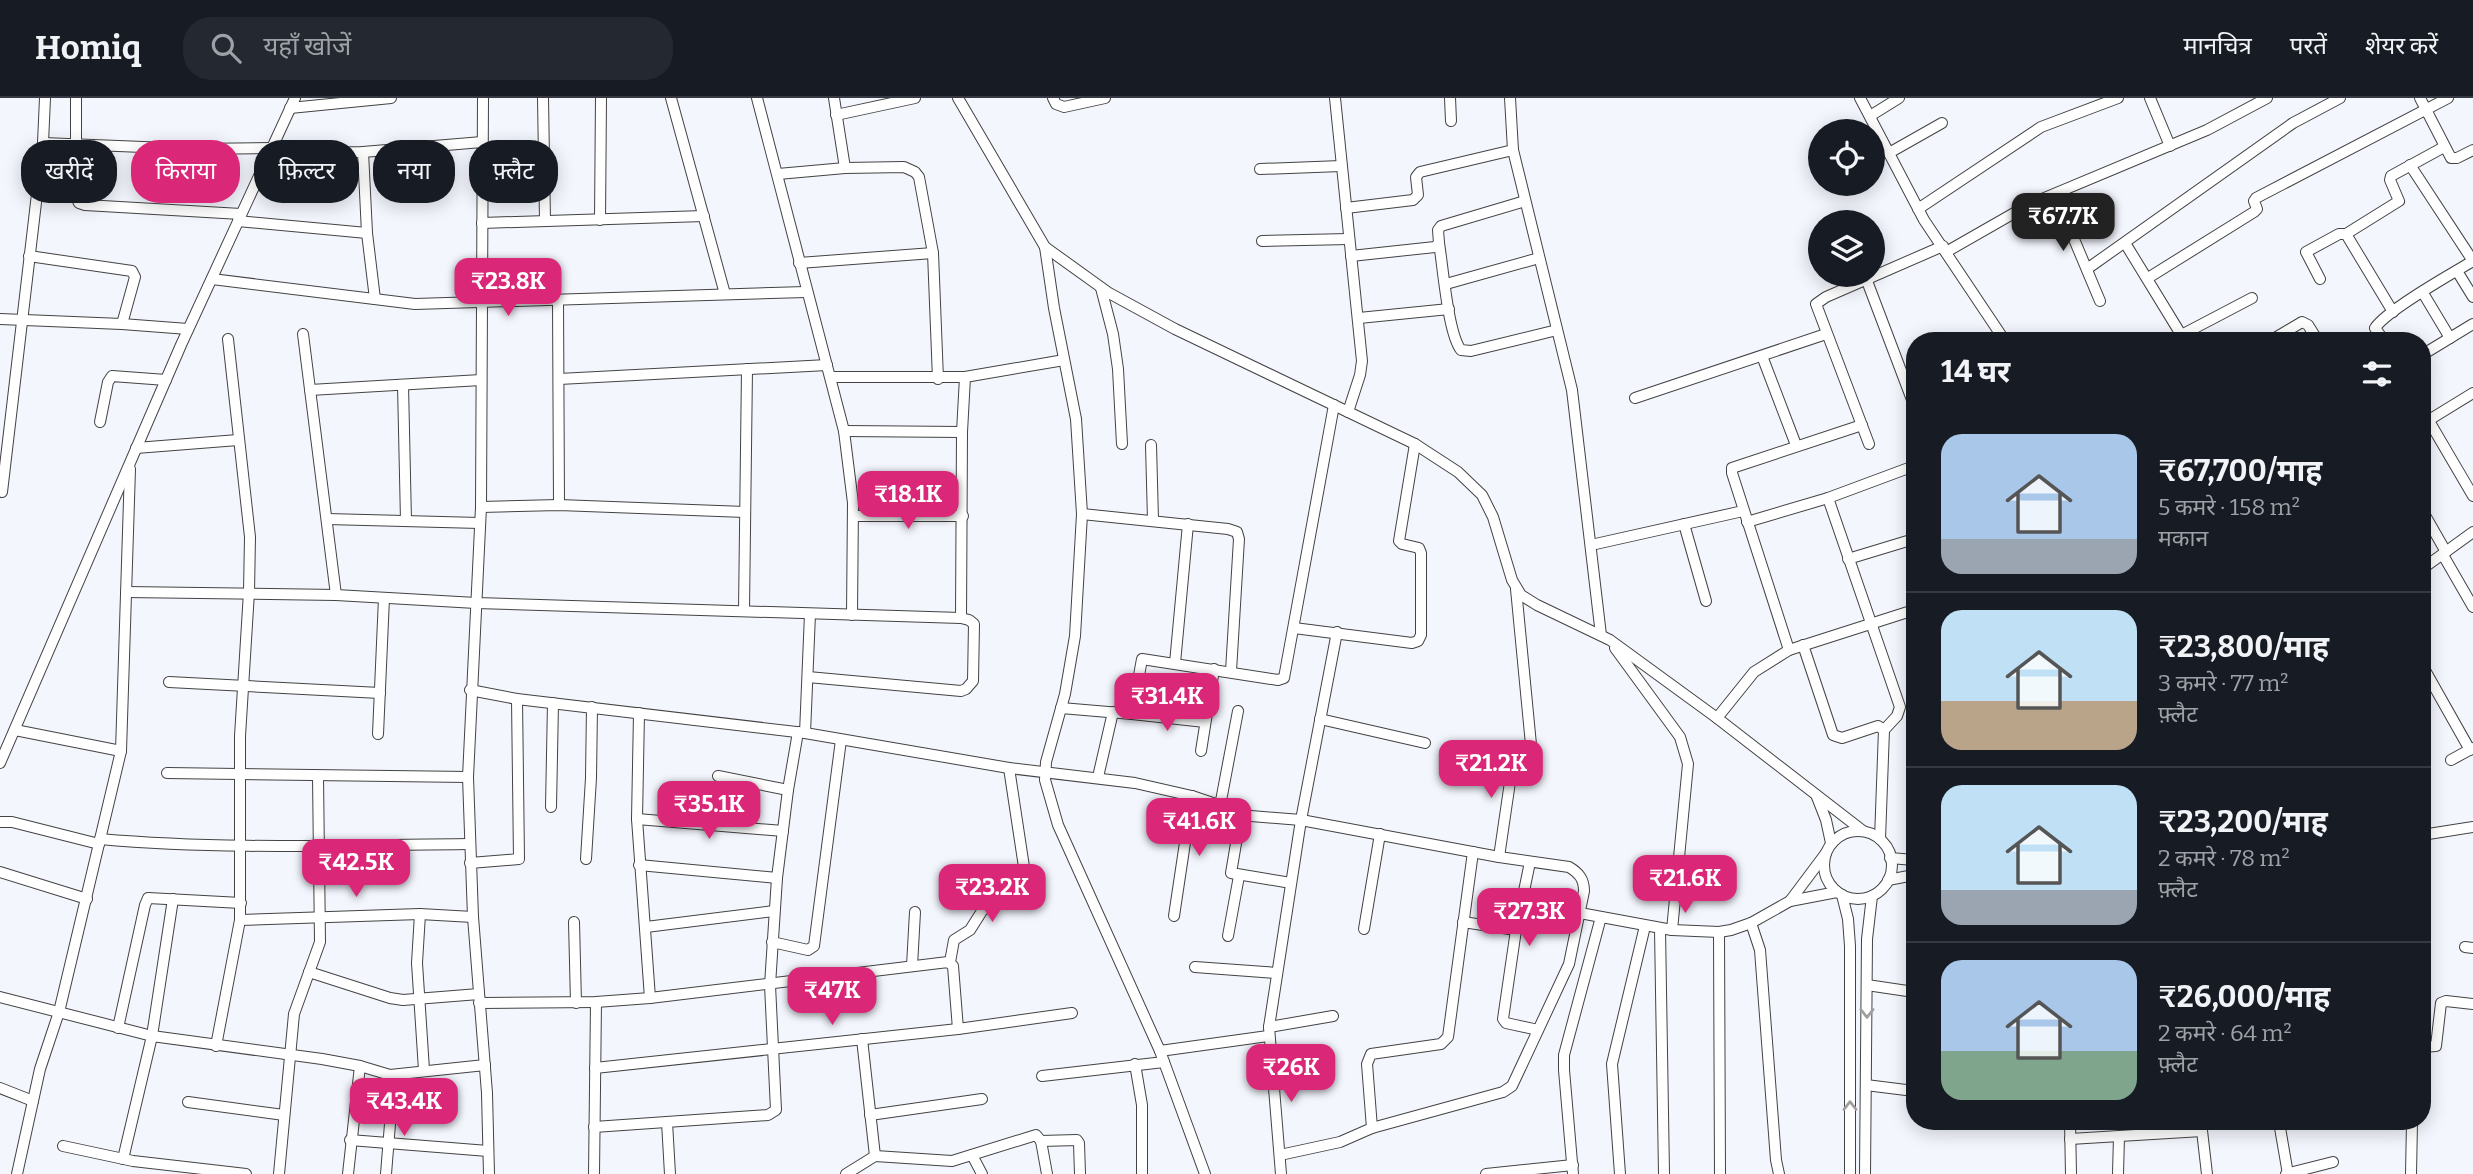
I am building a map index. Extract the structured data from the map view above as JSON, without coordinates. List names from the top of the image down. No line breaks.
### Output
{"page":{"header":"Homiq","search":"यहाँ खोजें","nav":["मानचित्र","परतें","शेयर करें"],"chip":["खरीदें","किराया","फ़िल्टर","नया","फ़्लैट"],"price":["₹67.7K","₹23.8K","₹18.1K","₹31.4K","₹21.2K","₹35.1K","₹41.6K","₹42.5K","₹21.6K","₹23.2K","₹27.3K","₹47K","₹26K","₹43.4K"],"heading":"14 घर","list":[{"name":"₹67,700/माह","note":"5 कमरे · 158 m² · मकान"},{"name":"₹23,800/माह","note":"3 कमरे · 77 m² · फ़्लैट"},{"name":"₹23,200/माह","note":"2 कमरे · 78 m² · फ़्लैट"},{"name":"₹26,000/माह","note":"2 कमरे · 64 m² · फ़्लैट"}]}}
